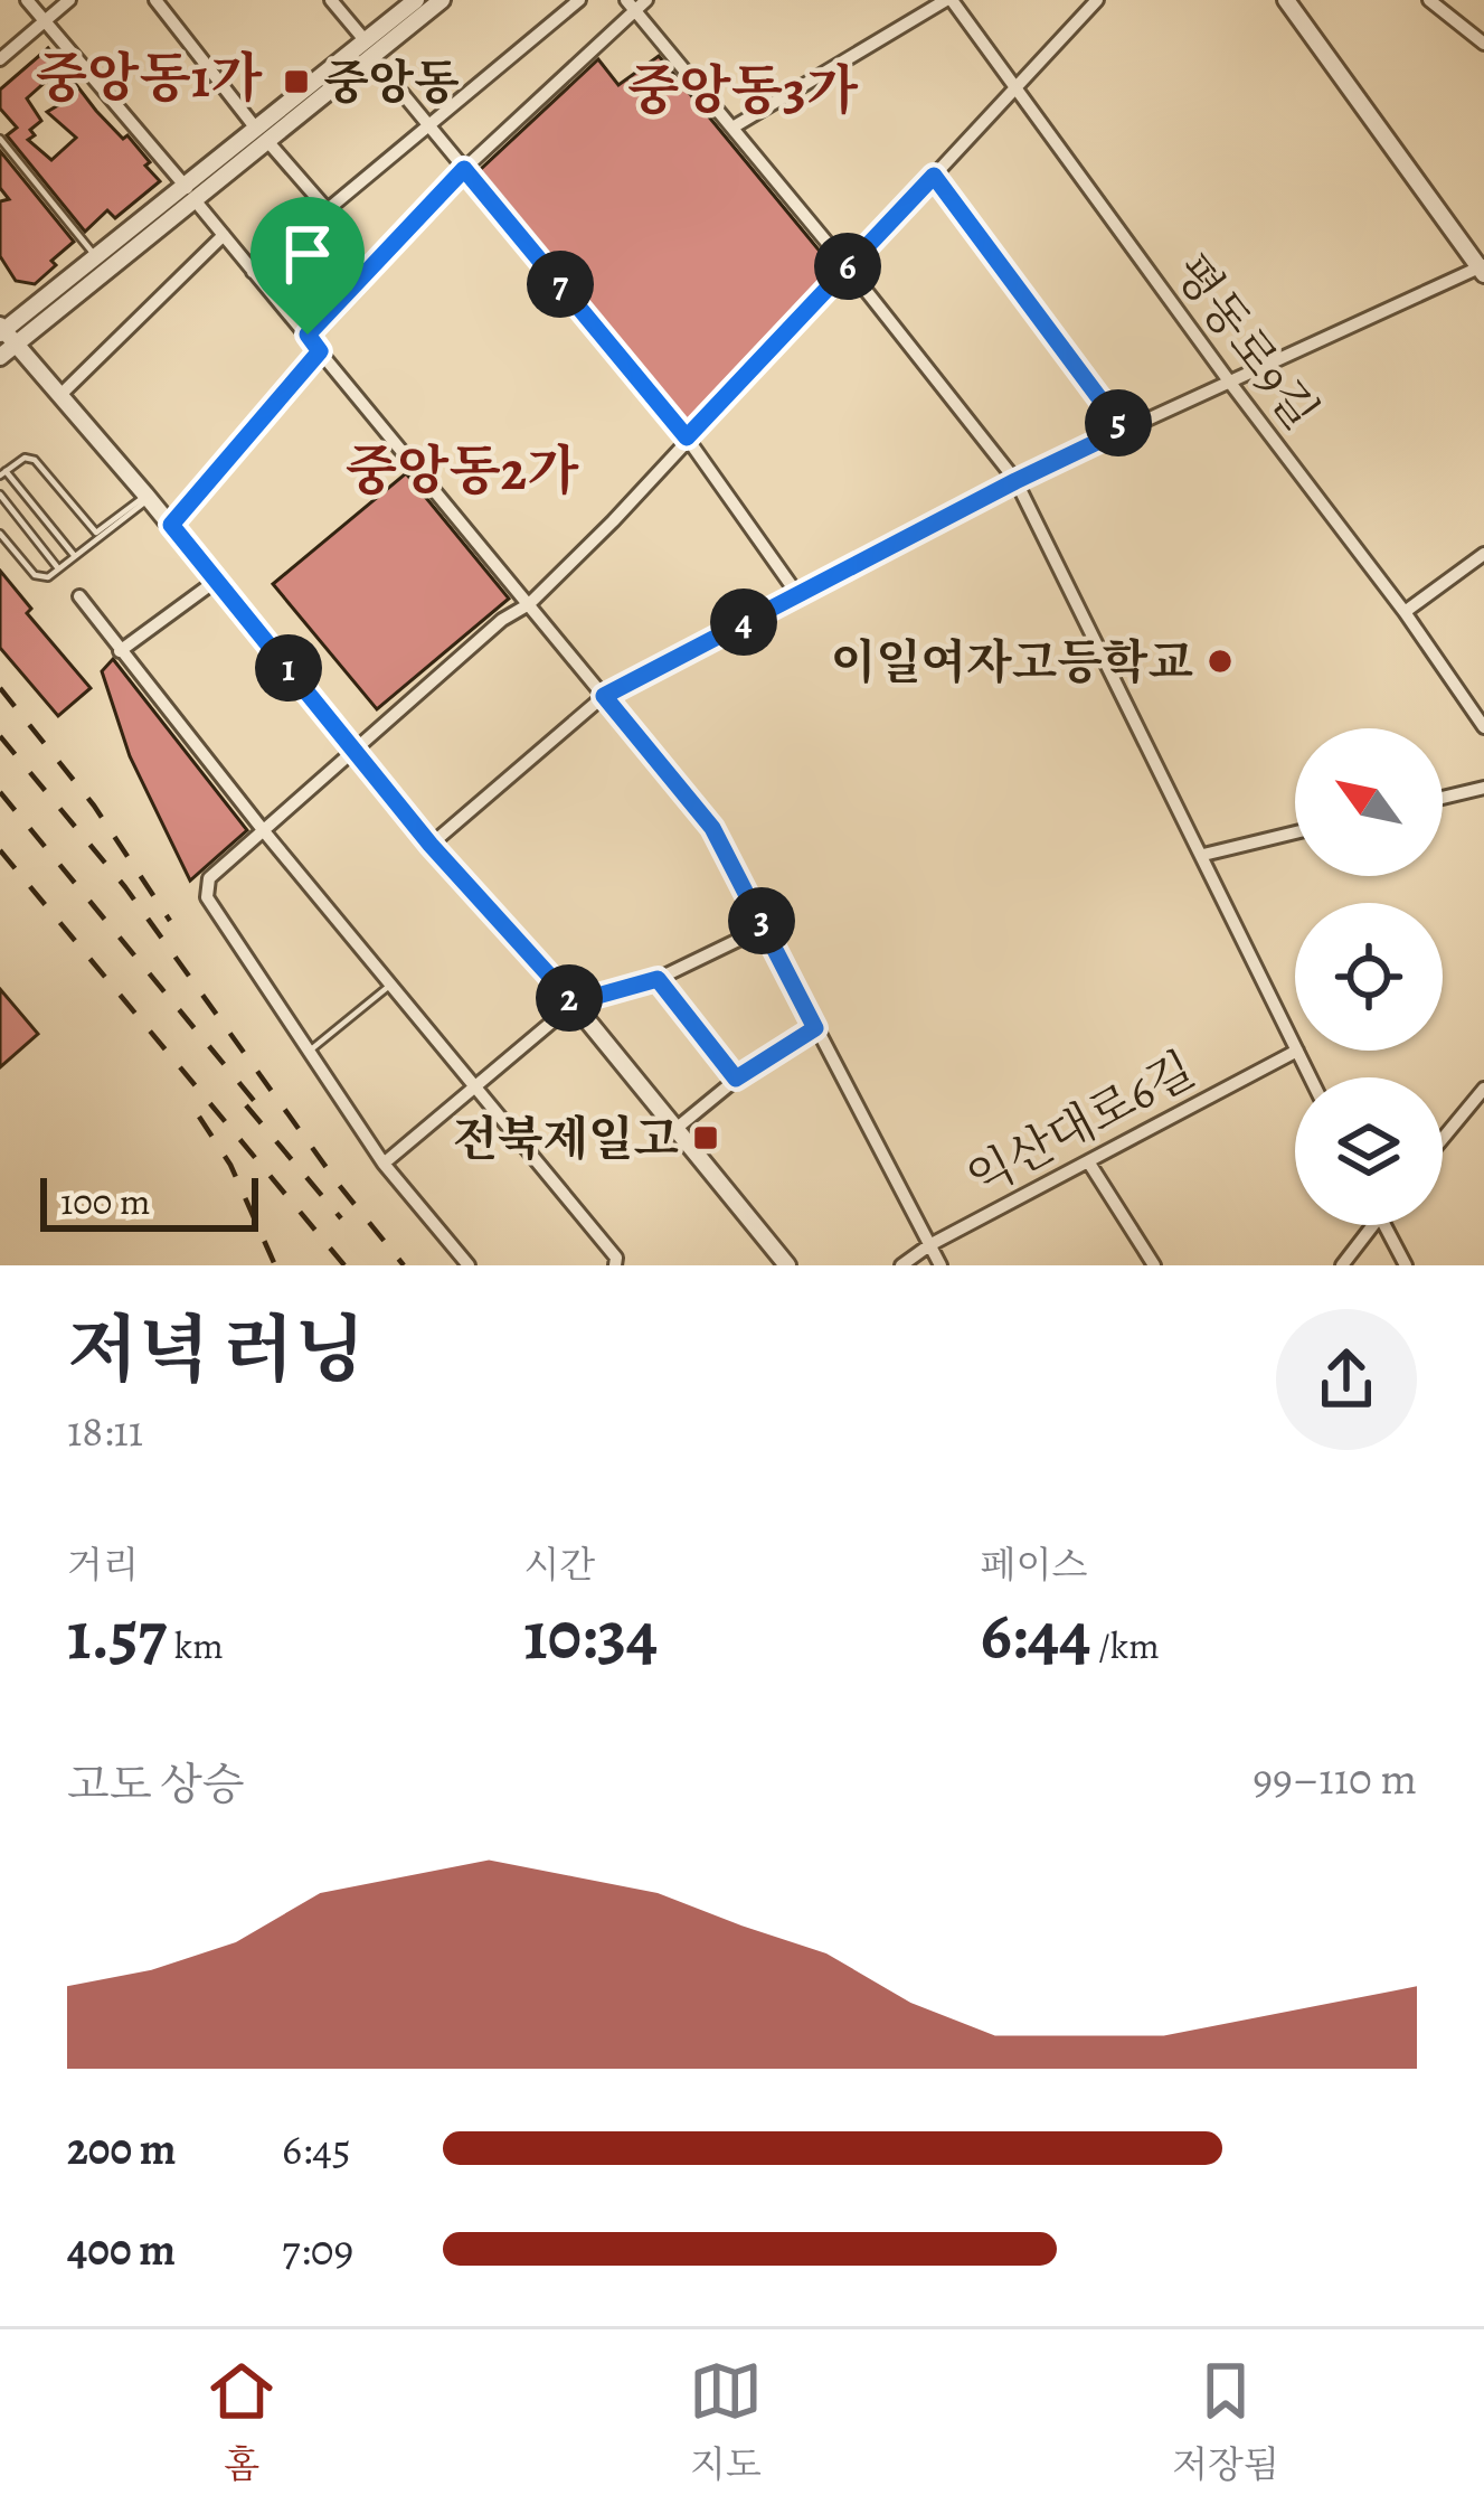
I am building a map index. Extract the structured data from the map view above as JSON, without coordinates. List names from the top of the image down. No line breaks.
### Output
{"streets":{"street":["평동로9길","익산대로6길"]},"districts":["중앙동1가","중앙동3가","중앙동2가"],"places":{"transit":["중앙동","전북제일고"],"other":["이일여자고등학교"]},"scale_bar":"100 m","north":"top left","page":{"pins":["6","7","5","4","1","3","2"],"scale":"100 m","heading":["저녁 러닝","18:11"],"stats":[["거리","1.57 km"],["시간","10:34"],["페이스","6:44 /km"]],"chart":["고도 상승","99–110 m"],"list":[{"name":"200 m","note":"6:45"},{"name":"400 m","note":"7:09"}],"tabs":["홈","지도","저장됨"]}}
